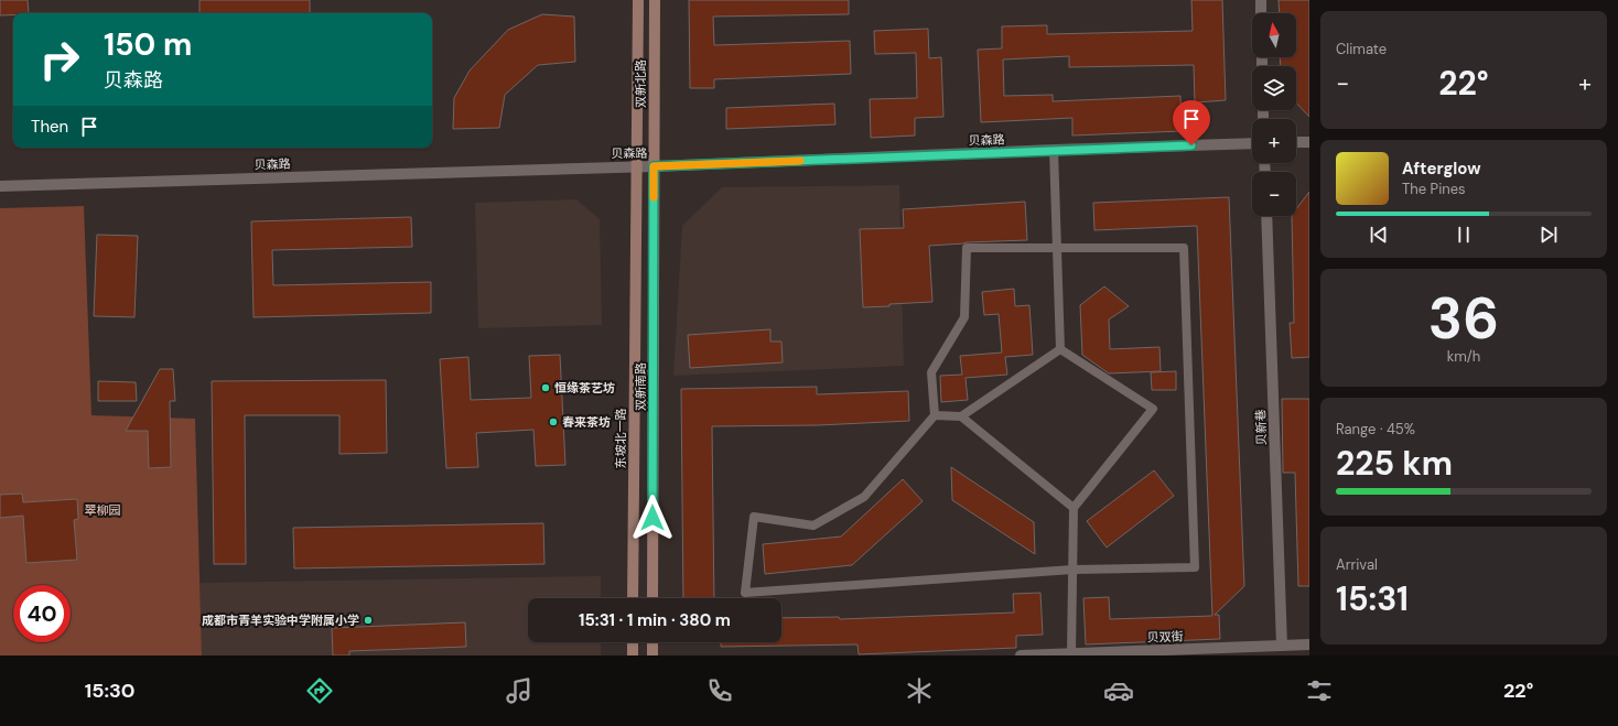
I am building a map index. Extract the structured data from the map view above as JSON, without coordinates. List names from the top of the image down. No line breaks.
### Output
{"streets":{"street":["双新北路","贝森路","双新南路","贝新巷","东坡北一路","贝双街"]},"crossings":[["双新北路","贝森路"],["双新北路","双新南路"],["双新北路","东坡北一路"],["贝森路","双新南路"],["贝森路","东坡北一路"],["贝新巷","贝双街"]],"parks":["翠柳园"],"places":["恒缘茶艺坊","春来茶坊","成都市青羊实验中学附属小学"],"north":"top","page":{"tile":["Climate",["36","km/h"],["Range · 45%","225 km"],["Arrival","15:31"]],"map_buttons":["+","−"],"turn":["150 m","贝森路"],"heat":["−","22°","+"],"then":"Then","song":["Afterglow","The Pines"],"limit":"40","trip":"15:31 · 1 min · 380 m","tabs":["15:30","22°"]}}
